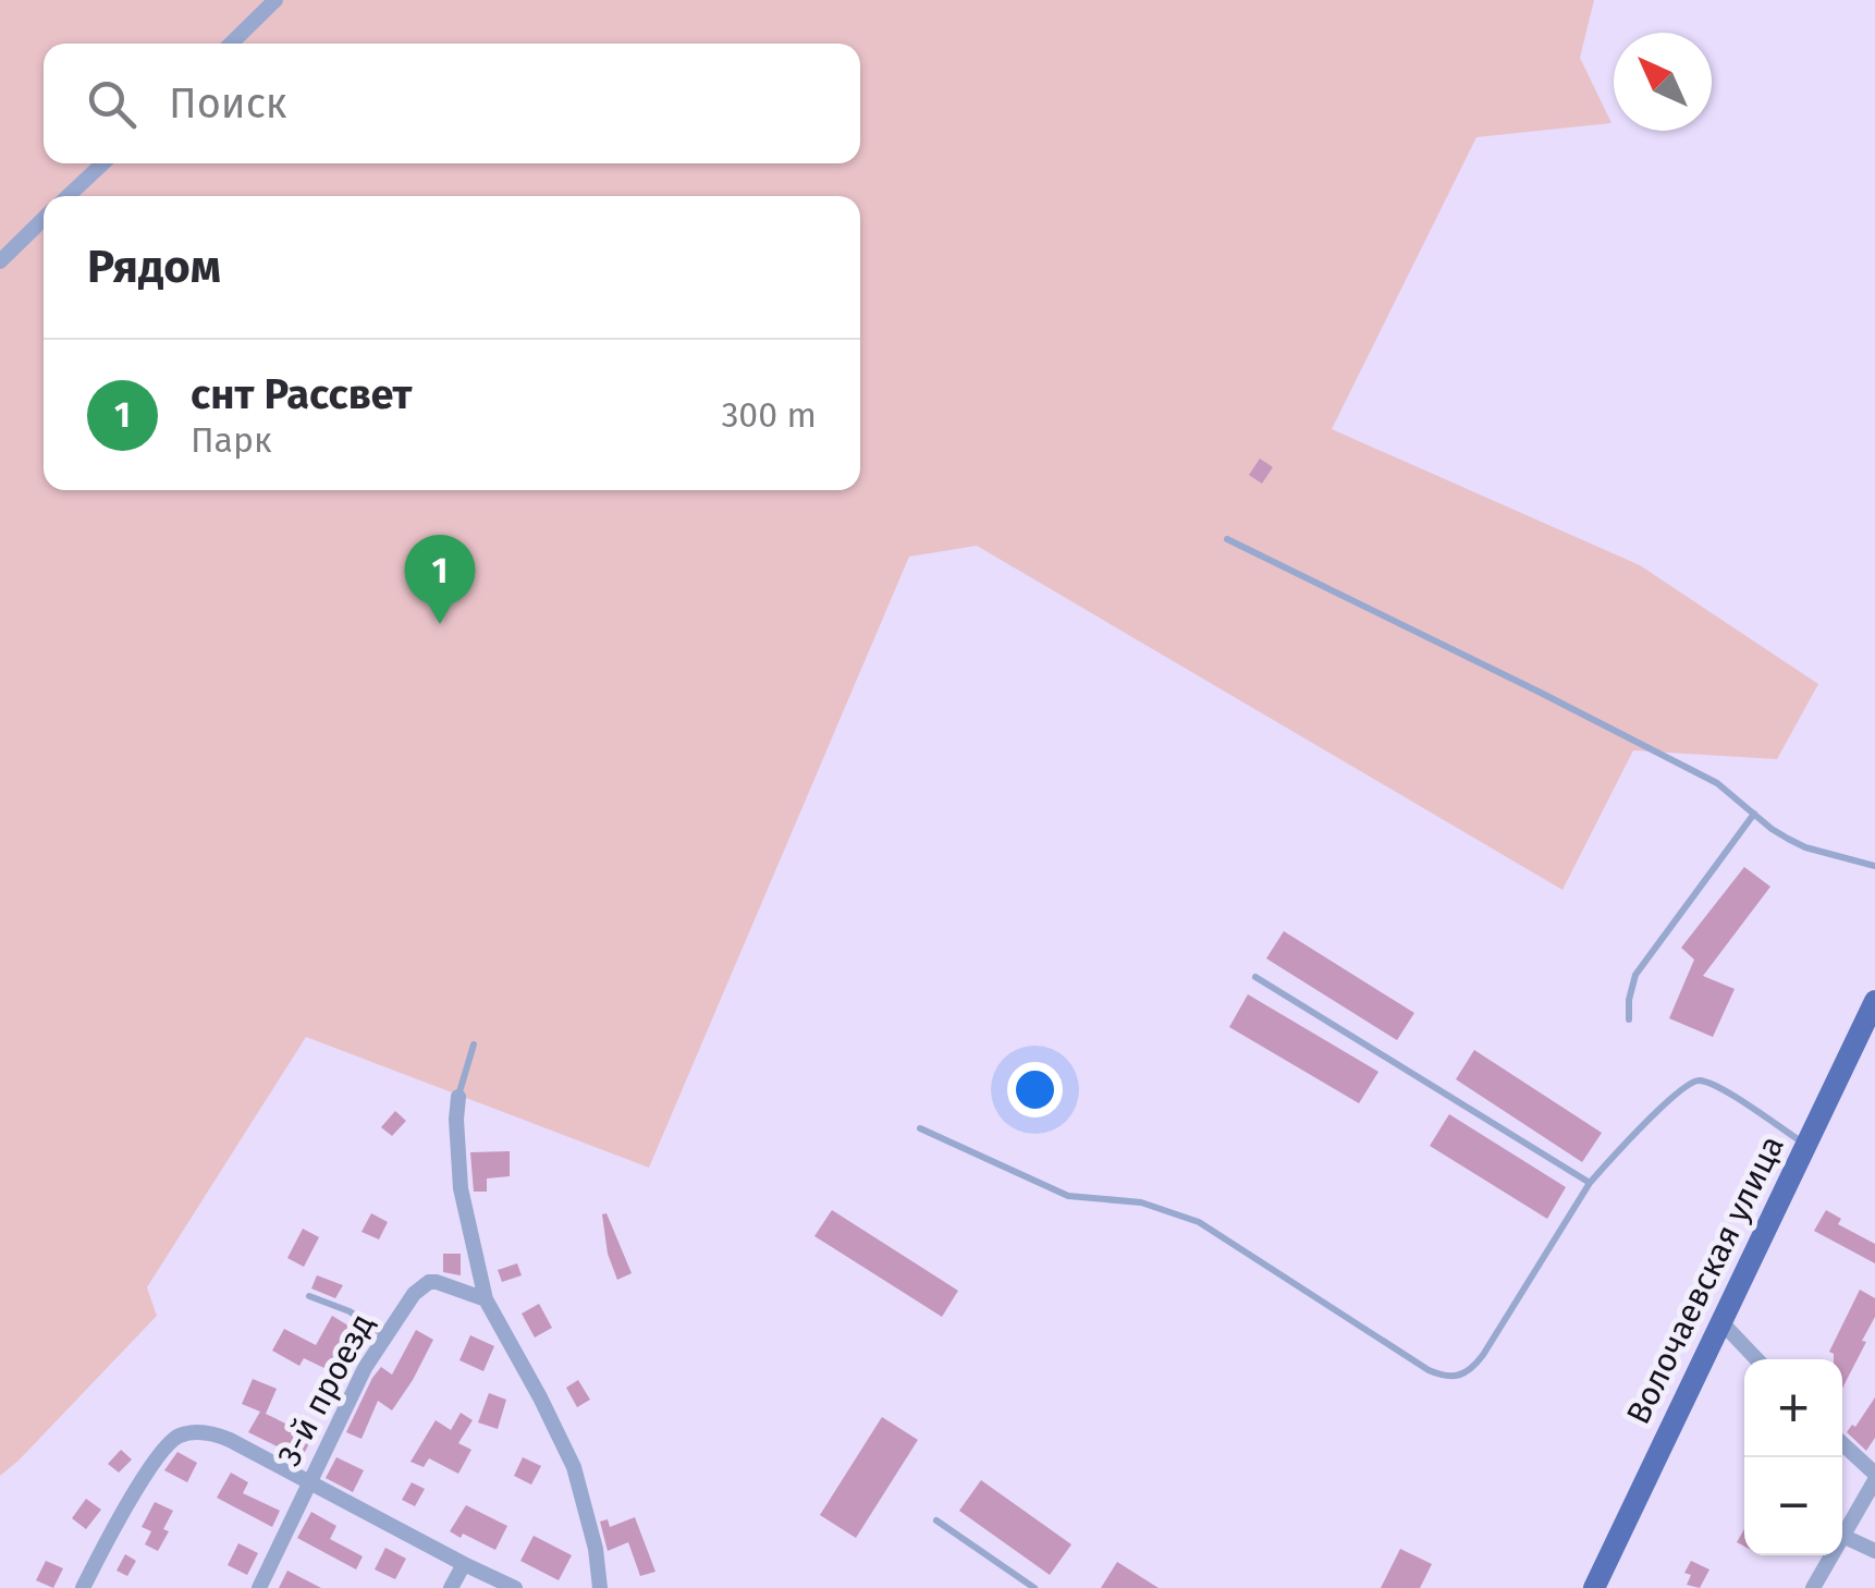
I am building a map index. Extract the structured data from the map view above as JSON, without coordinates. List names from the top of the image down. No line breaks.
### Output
{"streets":{"main road":["Волочаевская улица"],"street":["3-й проезд"]},"north":"top left","page":{"search":"Поиск","heading":"Рядом","list":[{"mark":"1","name":"снт Рассвет","note":"Парк","value":"300 m"}],"pins":"1","map_buttons":["+","−"]}}
